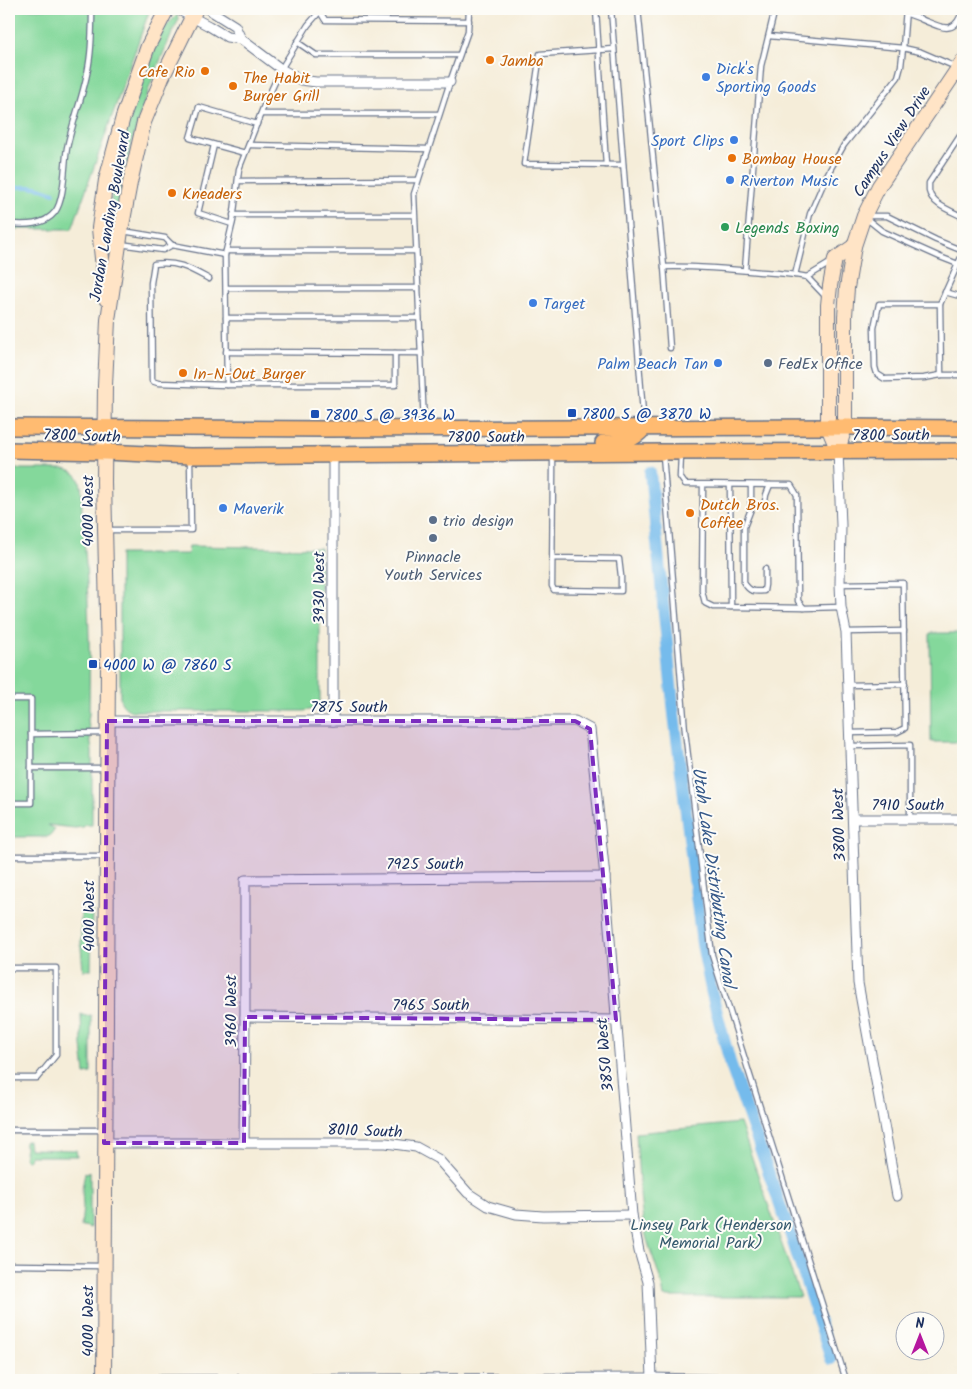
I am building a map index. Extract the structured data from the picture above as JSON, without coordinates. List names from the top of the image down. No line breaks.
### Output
{"streets":{"main road":["Campus View Drive","Jordan Landing Boulevard","7800 South","4000 West"],"street":["3930 West","7875 South","7910 South","3800 West","7925 South","7965 South","3960 West","3850 West","8010 South"]},"crossings":[["Campus View Drive","7800 South"],["Campus View Drive","3800 West"],["Jordan Landing Boulevard","7800 South"],["Jordan Landing Boulevard","4000 West"],["7800 South","4000 West"],["7800 South","3930 West"],["7800 South","3800 West"],["4000 West","7875 South"],["4000 West","8010 South"],["3930 West","7875 South"],["7875 South","3850 West"],["7910 South","3800 West"],["7925 South","3960 West"],["7925 South","3850 West"],["7965 South","3960 West"],["7965 South","3850 West"],["3960 West","8010 South"],["3850 West","8010 South"]],"water":["Utah Lake Distributing Canal"],"parks":["Linsey Park (Henderson Memorial Park)"],"places":{"other":["Jamba","Cafe Rio","Dick's Sporting Goods","The Habit Burger Grill","Sport Clips","Bombay House","Riverton Music","Kneaders","Legends Boxing","Target","Palm Beach Tan","FedEx Office","In-N-Out Burger","Maverik","Dutch Bros. Coffee","trio design","Pinnacle Youth Services"],"transit":["7800 S @ 3870 W","7800 S @ 3936 W","4000 W @ 7860 S"]},"north":"top"}
